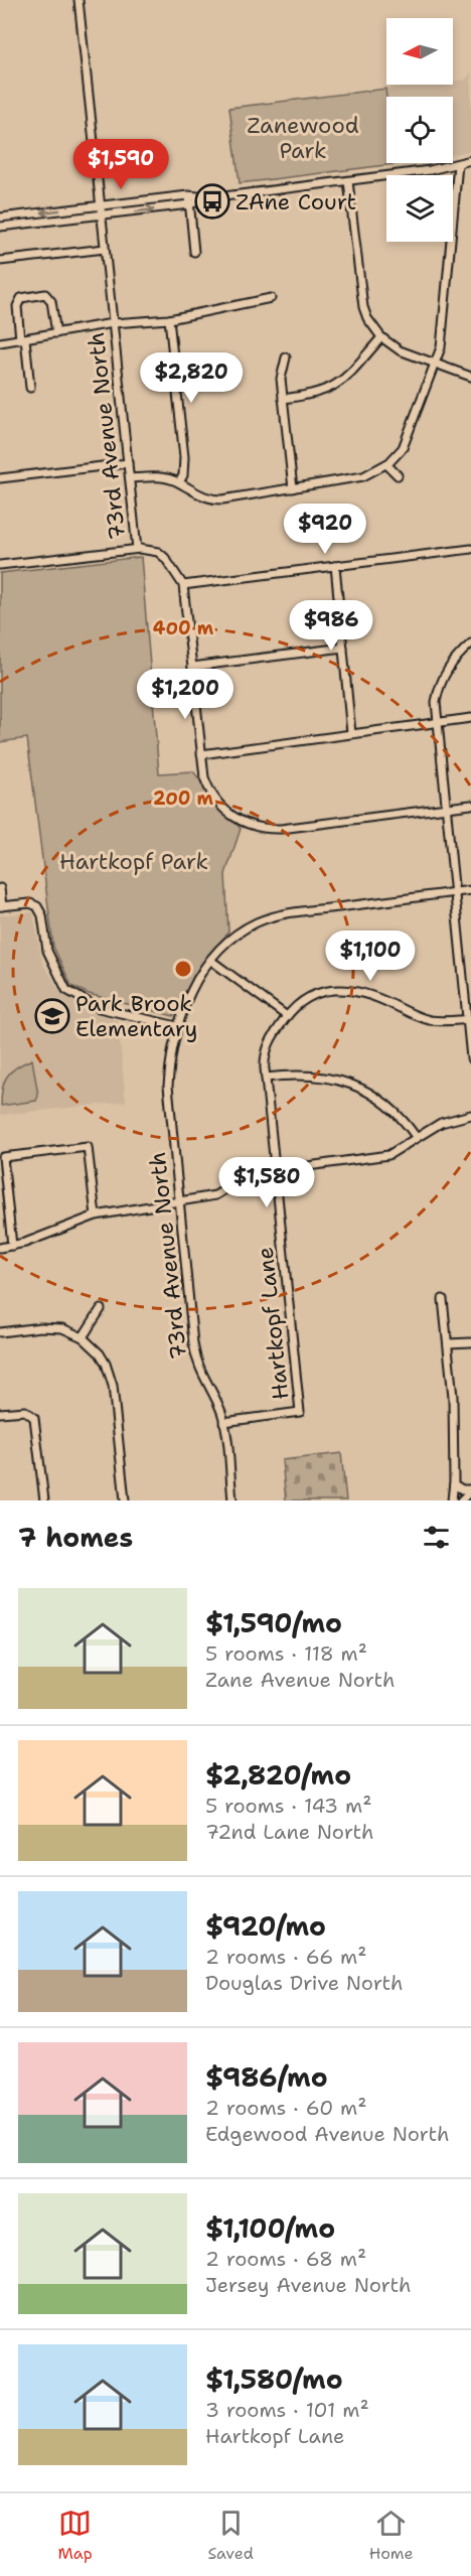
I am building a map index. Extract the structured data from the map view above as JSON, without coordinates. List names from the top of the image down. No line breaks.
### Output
{"streets":{"street":["73rd Avenue North","Hartkopf Lane"]},"crossings":[["73rd Avenue North","Hartkopf Lane"]],"parks":["Zanewood Park","Hartkopf Park"],"places":{"bus stop":["ZAne Court"],"school or university":["Park Brook Elementary"]},"north":"left","page":{"price":["$1,590","$2,820","$920","$986","$1,200","$1,100","$1,580"],"heading":"7 homes","list":[{"name":"$1,590/mo","note":"5 rooms · 118 m² · Zane Avenue North"},{"name":"$2,820/mo","note":"5 rooms · 143 m² · 72nd Lane North"},{"name":"$920/mo","note":"2 rooms · 66 m² · Douglas Drive North"},{"name":"$986/mo","note":"2 rooms · 60 m² · Edgewood Avenue North"},{"name":"$1,100/mo","note":"2 rooms · 68 m² · Jersey Avenue North"},{"name":"$1,580/mo","note":"3 rooms · 101 m² · Hartkopf Lane"}],"tabs":["Map","Saved","Home"]},"rings":["400 m","200 m"]}
